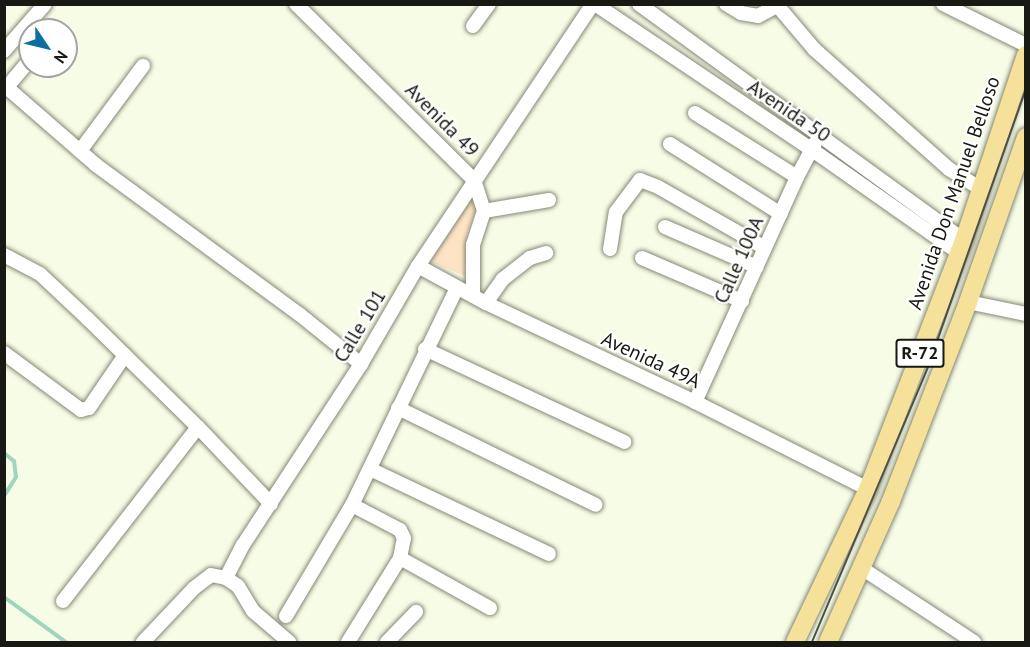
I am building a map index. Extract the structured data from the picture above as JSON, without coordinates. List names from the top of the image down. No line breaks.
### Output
{"streets":{"main road":["Avenida Don Manuel Belloso","R-72"],"street":["Avenida 50","Avenida 49","Calle 100A","Calle 101","Avenida 49A"]},"crossings":[["Avenida 50","Avenida Don Manuel Belloso"],["Avenida 50","Calle 100A"],["Avenida 50","Calle 101"],["Avenida 49","Calle 101"],["Avenida Don Manuel Belloso","Avenida 49A"],["Calle 100A","Avenida 49A"],["Calle 101","Avenida 49A"]],"north":"bottom right"}
